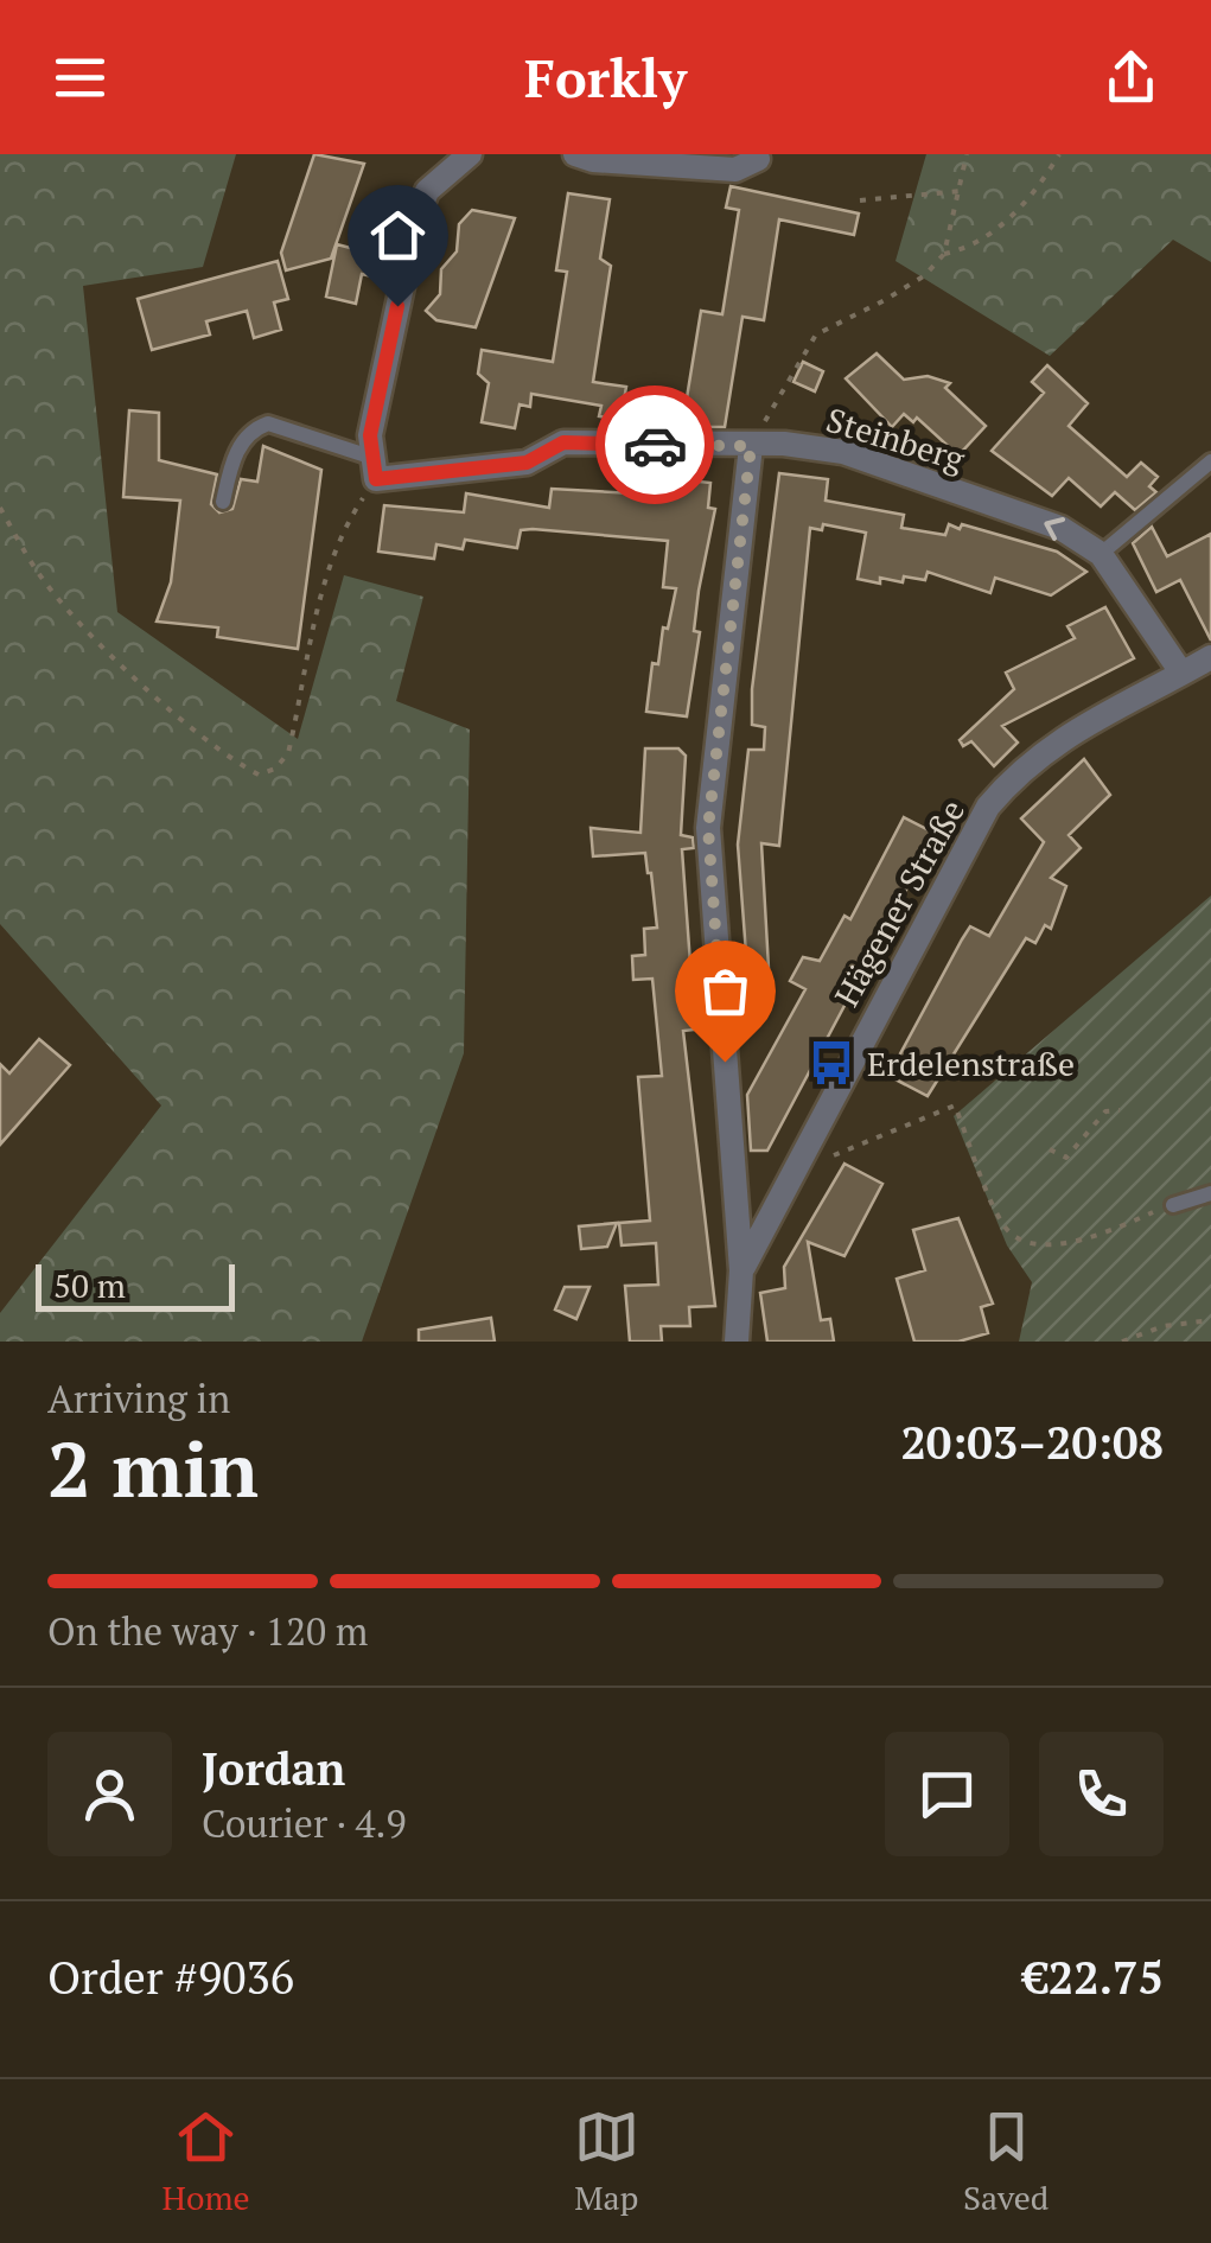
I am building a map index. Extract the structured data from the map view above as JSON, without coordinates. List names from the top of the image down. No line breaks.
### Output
{"streets":{"street":["Steinberg","Hägener Straße"]},"crossings":[["Steinberg","Hägener Straße"]],"one_way":["Steinberg"],"places":{"bus stop":["Erdelenstraße"]},"scale_bar":"50 m","page":{"header":"Forkly","scale":"50 m","heading":["2 min","Arriving in","20:03–20:08"],"panel":["Jordan","Courier · 4.9","Order #9036","€22.75"],"bar":"On the way · 120 m","tabs":["Home","Map","Saved"]}}
